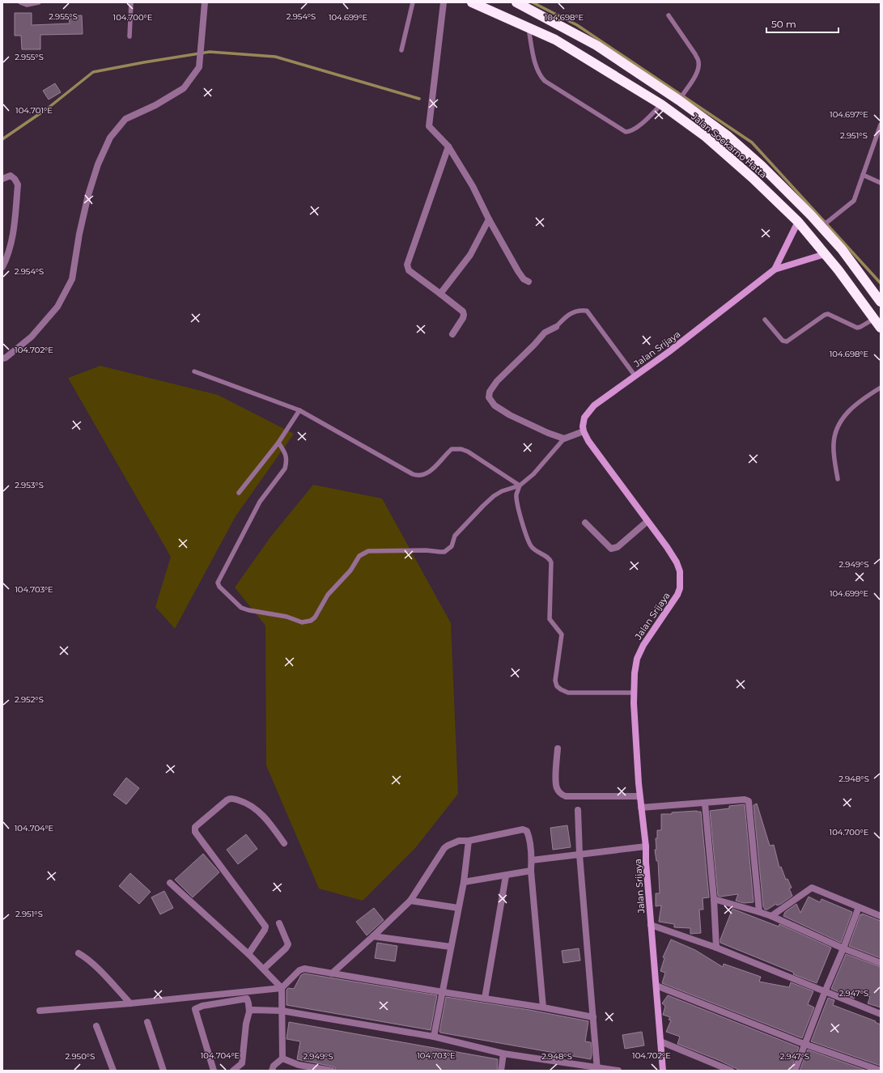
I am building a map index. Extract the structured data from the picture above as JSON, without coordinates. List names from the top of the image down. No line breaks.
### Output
{"streets":{"highway":["Jalan Soekarno Hatta"],"street":["Jalan Srijaya"]},"crossings":[["Jalan Soekarno Hatta","Jalan Srijaya"]],"scale_bar":"50 m","coordinates":["2.955°S","2.954°S","104.700°E","104.699°E","104.698°E","104.701°E","104.697°E","2.951°S","104.702°E","2.953°S","2.949°S","104.703°E","2.952°S","2.948°S","104.704°E","2.947°S","2.950°S"]}
